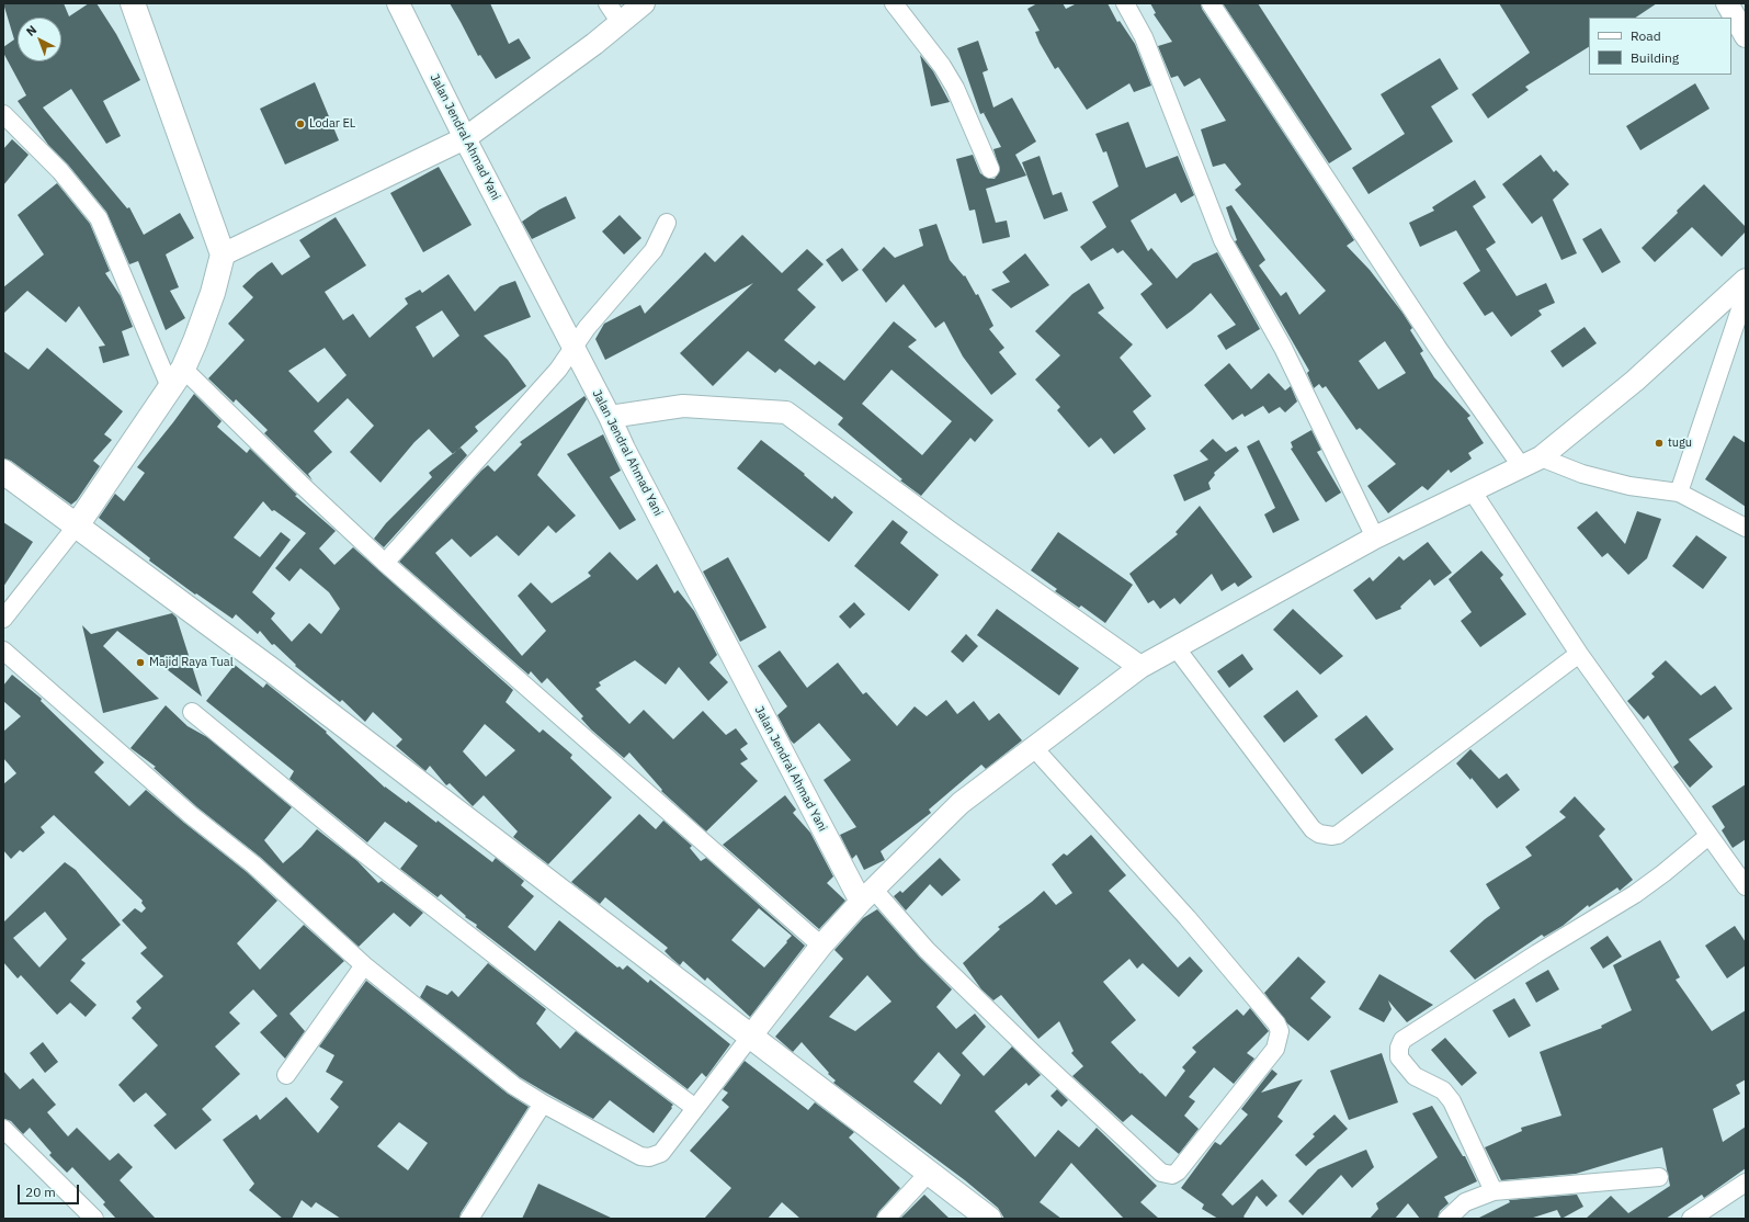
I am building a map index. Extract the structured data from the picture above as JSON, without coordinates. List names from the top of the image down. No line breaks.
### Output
{"streets":{"street":["Jalan Jendral Ahmad Yani"]},"places":["Lodar EL","tugu","Majid Raya Tual"],"legend":["Road","Building"],"scale_bar":"20 m","north":"top left"}
